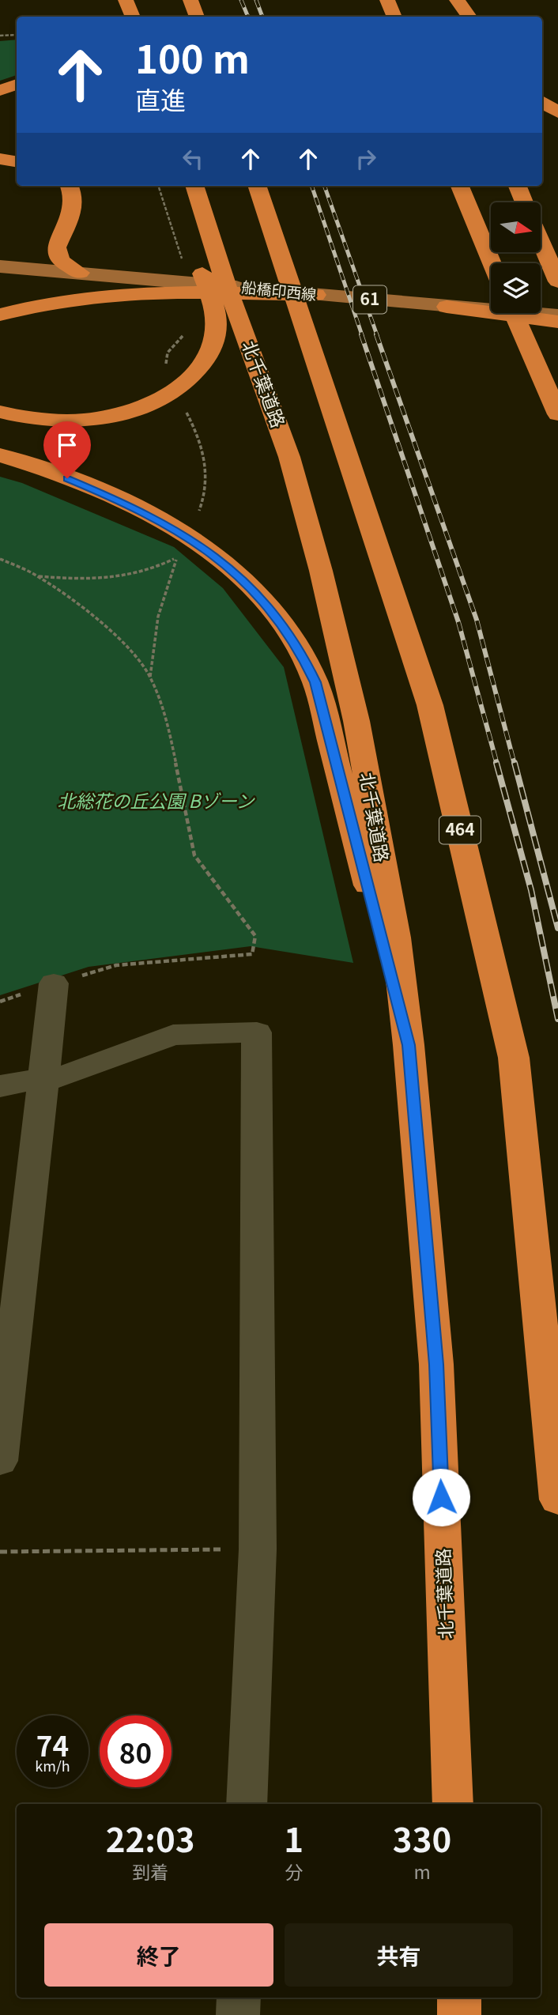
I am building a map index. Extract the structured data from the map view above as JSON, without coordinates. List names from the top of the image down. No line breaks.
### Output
{"streets":{"highway":["北千葉道路","464"],"main road":["船橋印西線","61"]},"parks":["北総花の丘公園 Bゾーン"],"north":"right","page":{"turn":["100 m","直進"],"speed":"74 km/h","limit":"80","eta":["22:03","到着","1","分","330","m"],"buttons":["終了","共有"]}}
